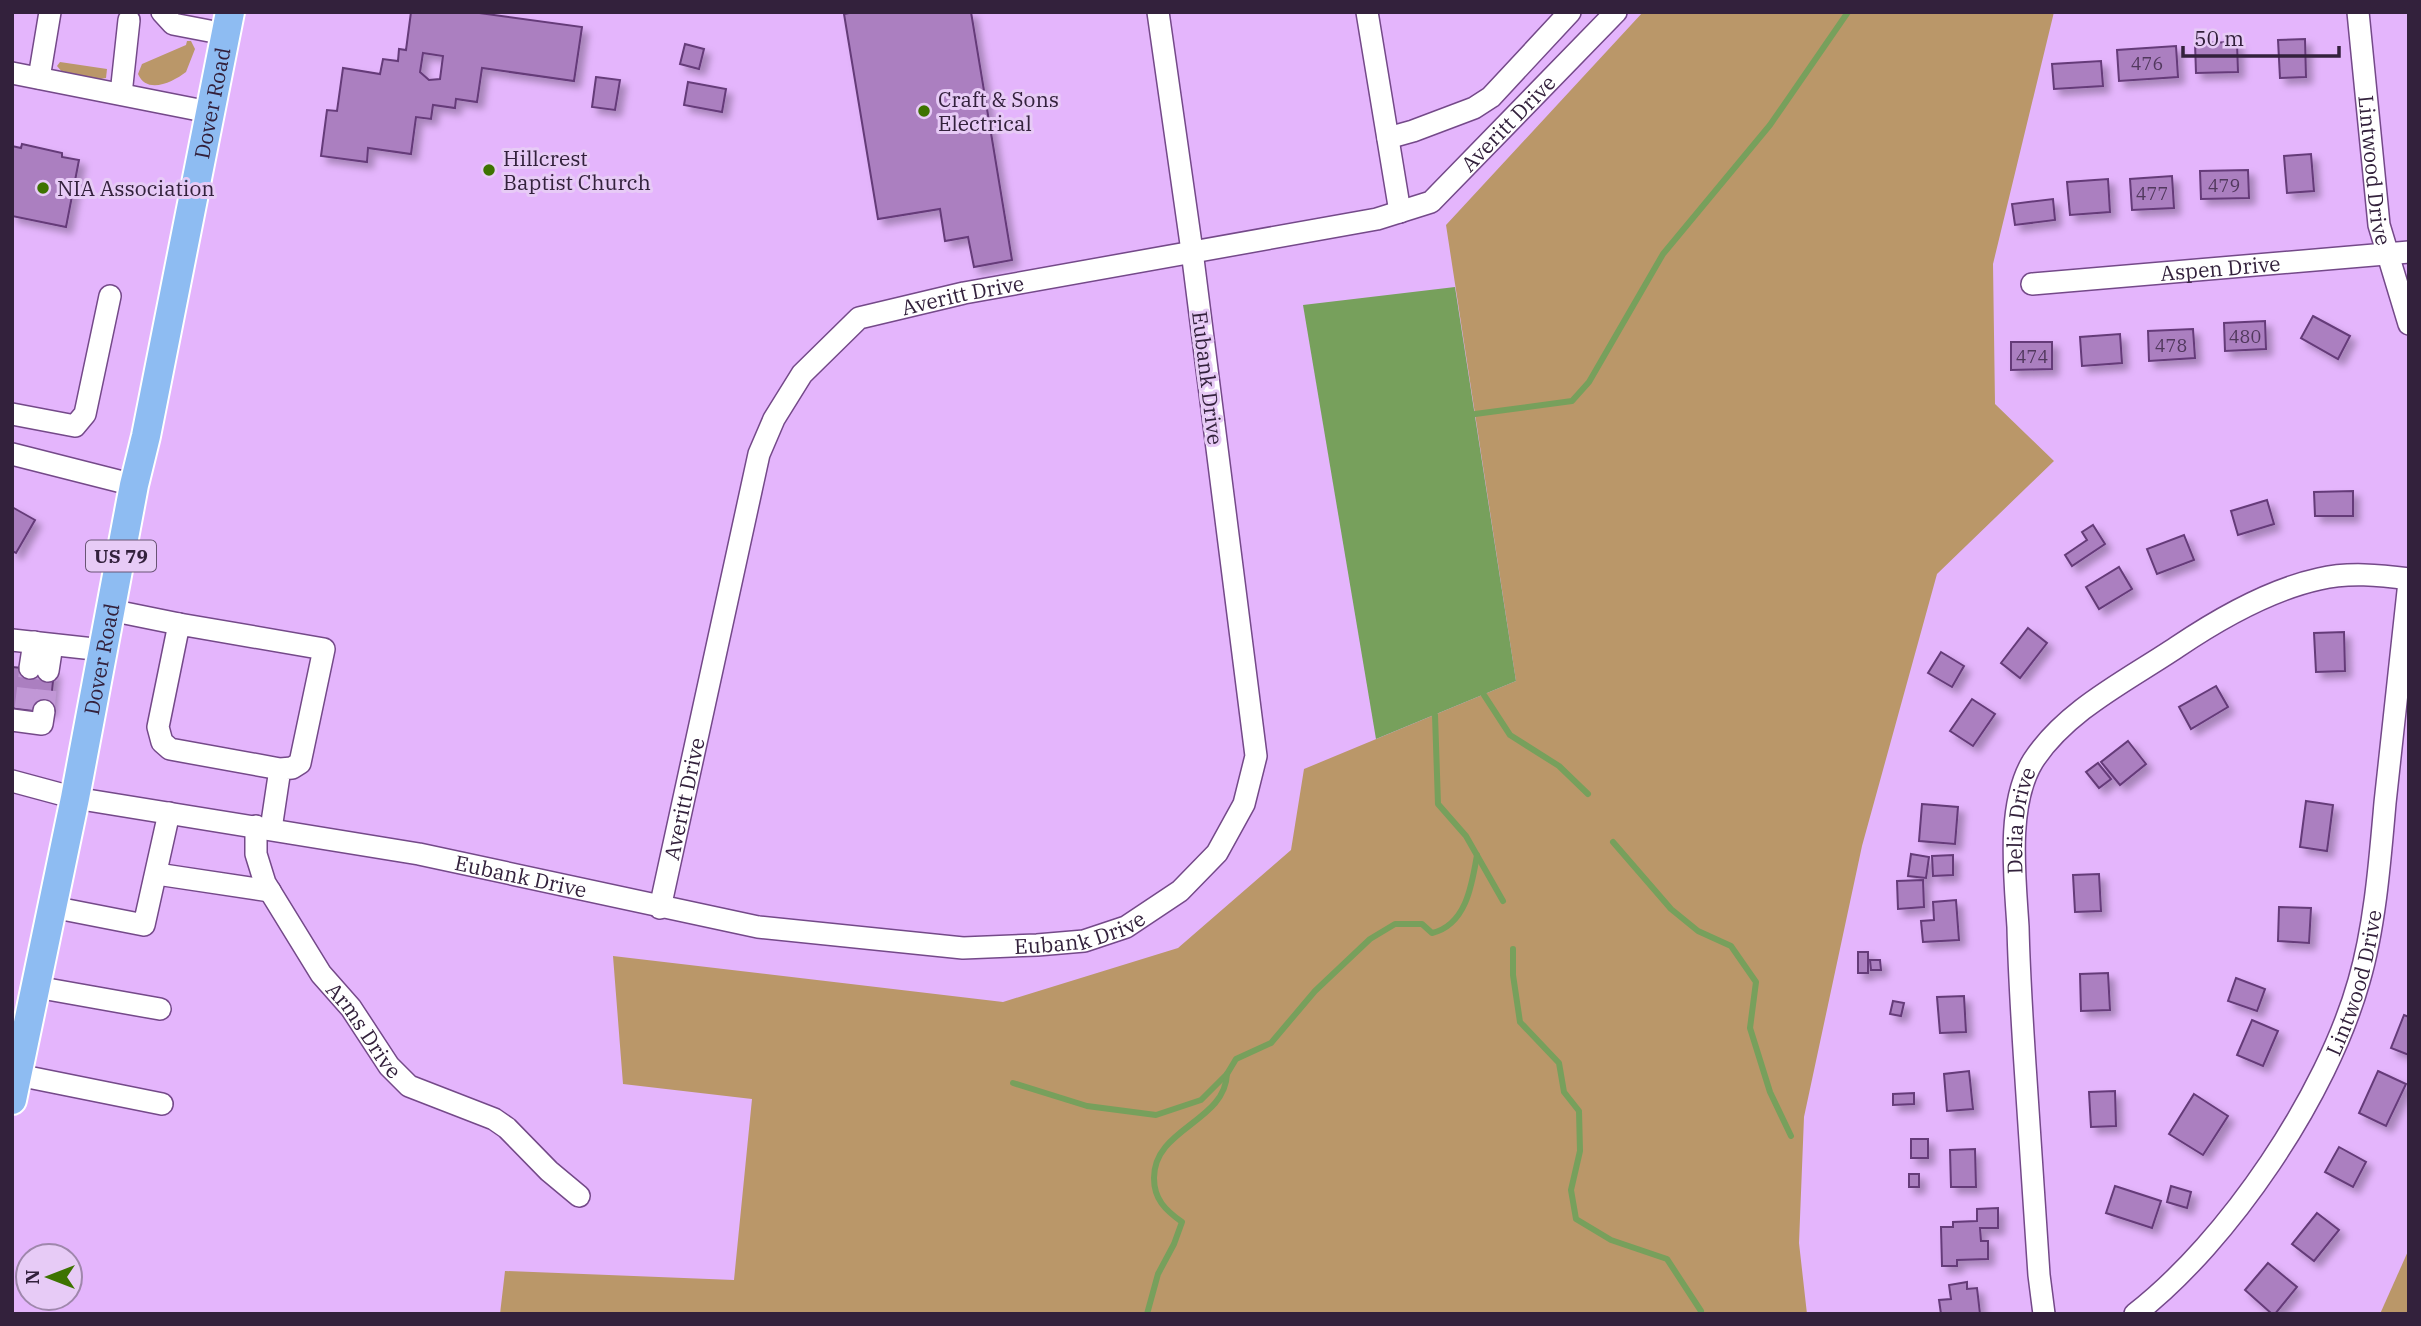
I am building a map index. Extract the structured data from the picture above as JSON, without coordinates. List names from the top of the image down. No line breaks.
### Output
{"streets":{"main road":["Dover Road","US 79"],"street":["Averitt Drive","Lintwood Drive","Aspen Drive","Eubank Drive","Delia Drive","Arms Drive"]},"crossings":[["Dover Road","Eubank Drive"],["Averitt Drive","Eubank Drive"],["Lintwood Drive","Aspen Drive"],["Lintwood Drive","Delia Drive"],["Eubank Drive","Arms Drive"]],"places":["Craft & Sons Electrical","Hillcrest Baptist Church","NIA Association"],"house_numbers":["476","479","477","480","478","474"],"scale_bar":"50 m","north":"left"}
